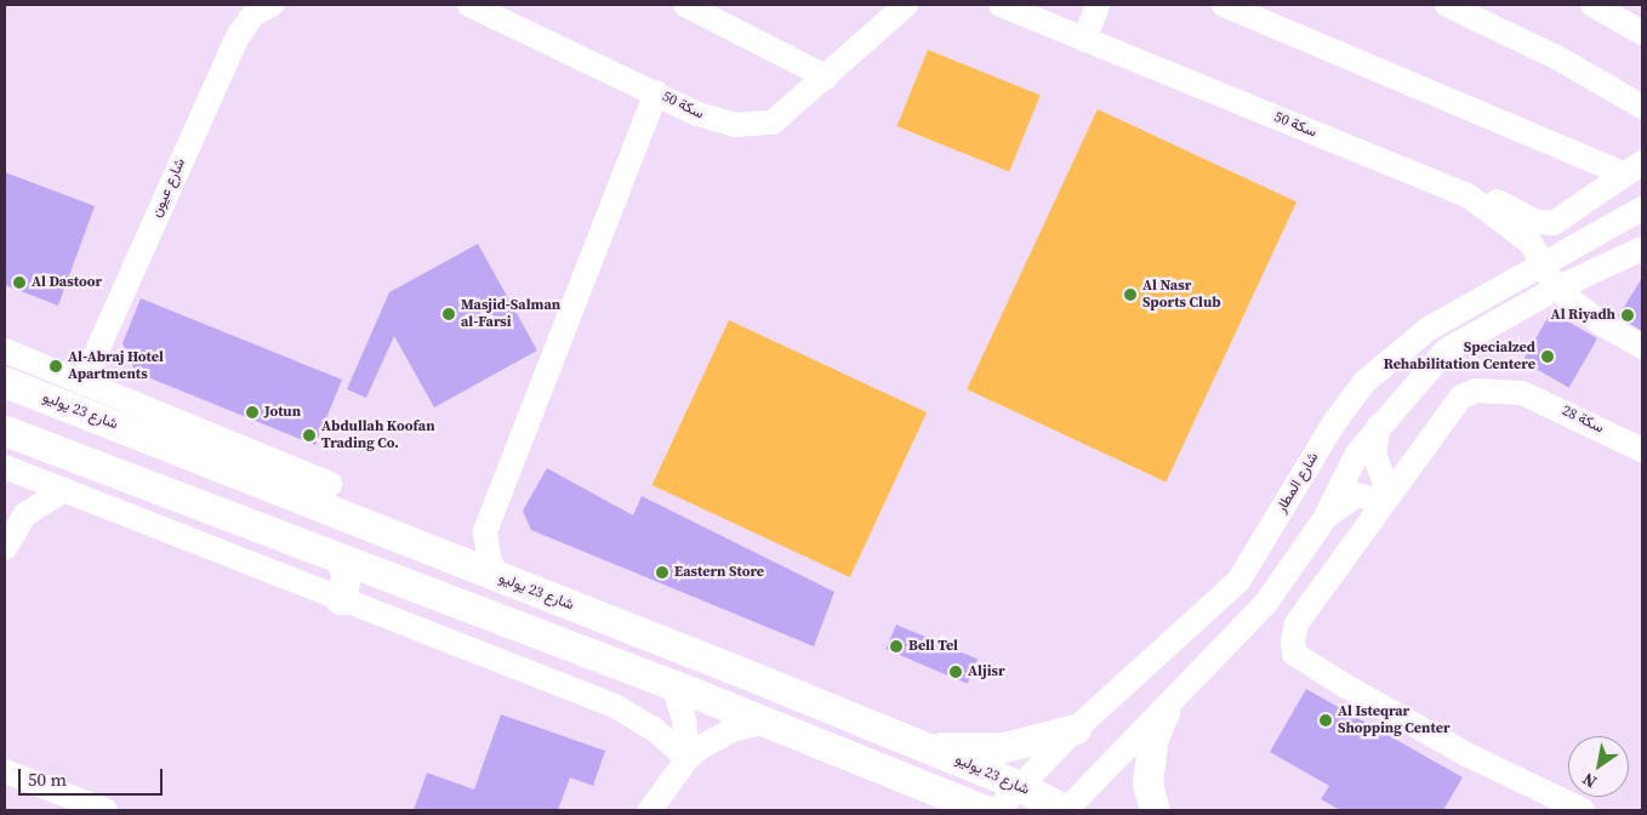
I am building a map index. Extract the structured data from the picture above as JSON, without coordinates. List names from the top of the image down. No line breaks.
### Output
{"streets":{"main road":["شارع 23 يوليو"],"street":["سكة 50","شارع عيون","سكة 28","شارع المطار"]},"crossings":[["سكة 50","شارع المطار"],["شارع 23 يوليو","شارع المطار"]],"places":["Al Dastoor","Al Nasr Sports Club","Masjid-Salman al-Farsi","Al Riyadh","Specialzed Rehabilitation Centere","Al-Abraj Hotel Apartments","Jotun","Abdullah Koofan Trading Co.","Eastern Store","Bell Tel","Aljisr","Al Isteqrar Shopping Center"],"scale_bar":"50 m","north":"bottom left"}
